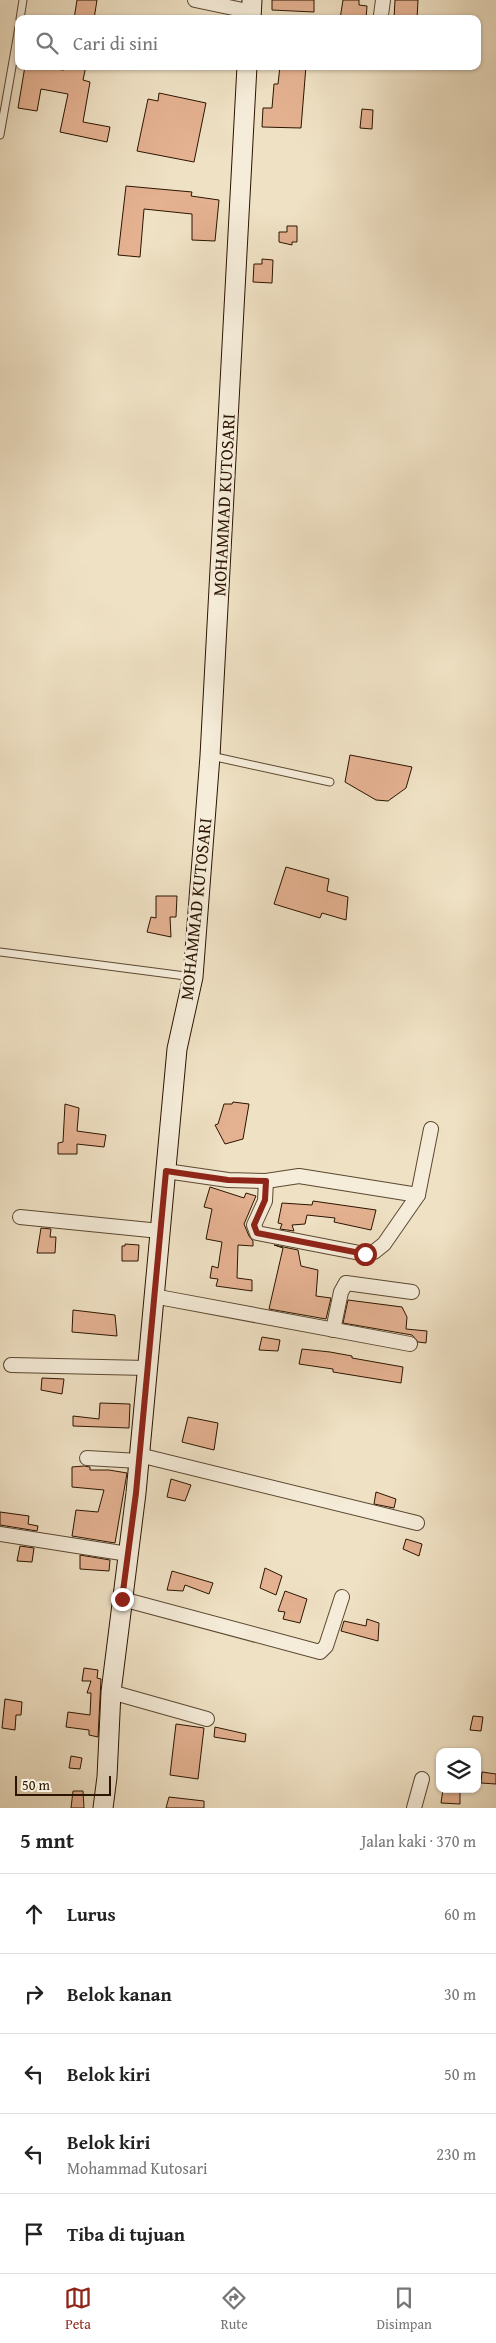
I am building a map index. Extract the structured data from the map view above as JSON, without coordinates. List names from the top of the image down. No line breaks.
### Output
{"streets":{"street":["MOHAMMAD KUTOSARI"]},"scale_bar":"50 m","page":{"search":"Cari di sini","scale":"50 m","heading":["5 mnt","Jalan kaki · 370 m"],"list":[["Lurus","60 m"],["Belok kanan","30 m"],["Belok kiri","50 m"],["Belok kiri","Mohammad Kutosari","230 m"],"Tiba di tujuan"],"nav":["Peta","Rute","Disimpan"]}}
